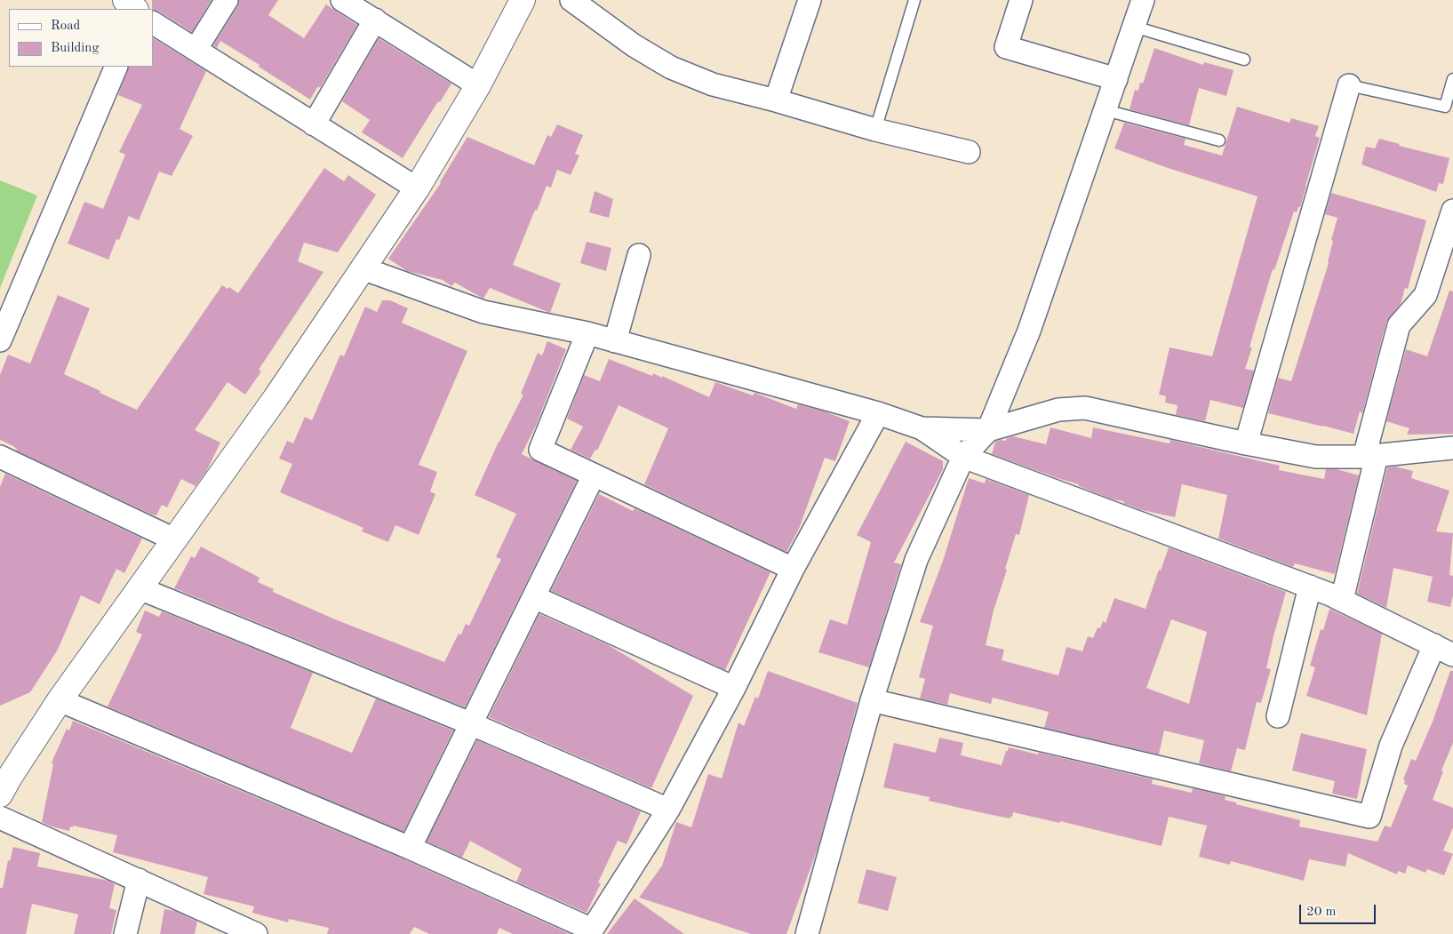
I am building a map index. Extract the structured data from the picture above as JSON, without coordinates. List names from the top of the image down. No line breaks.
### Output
{"legend":["Road","Building"],"scale_bar":"20 m"}
